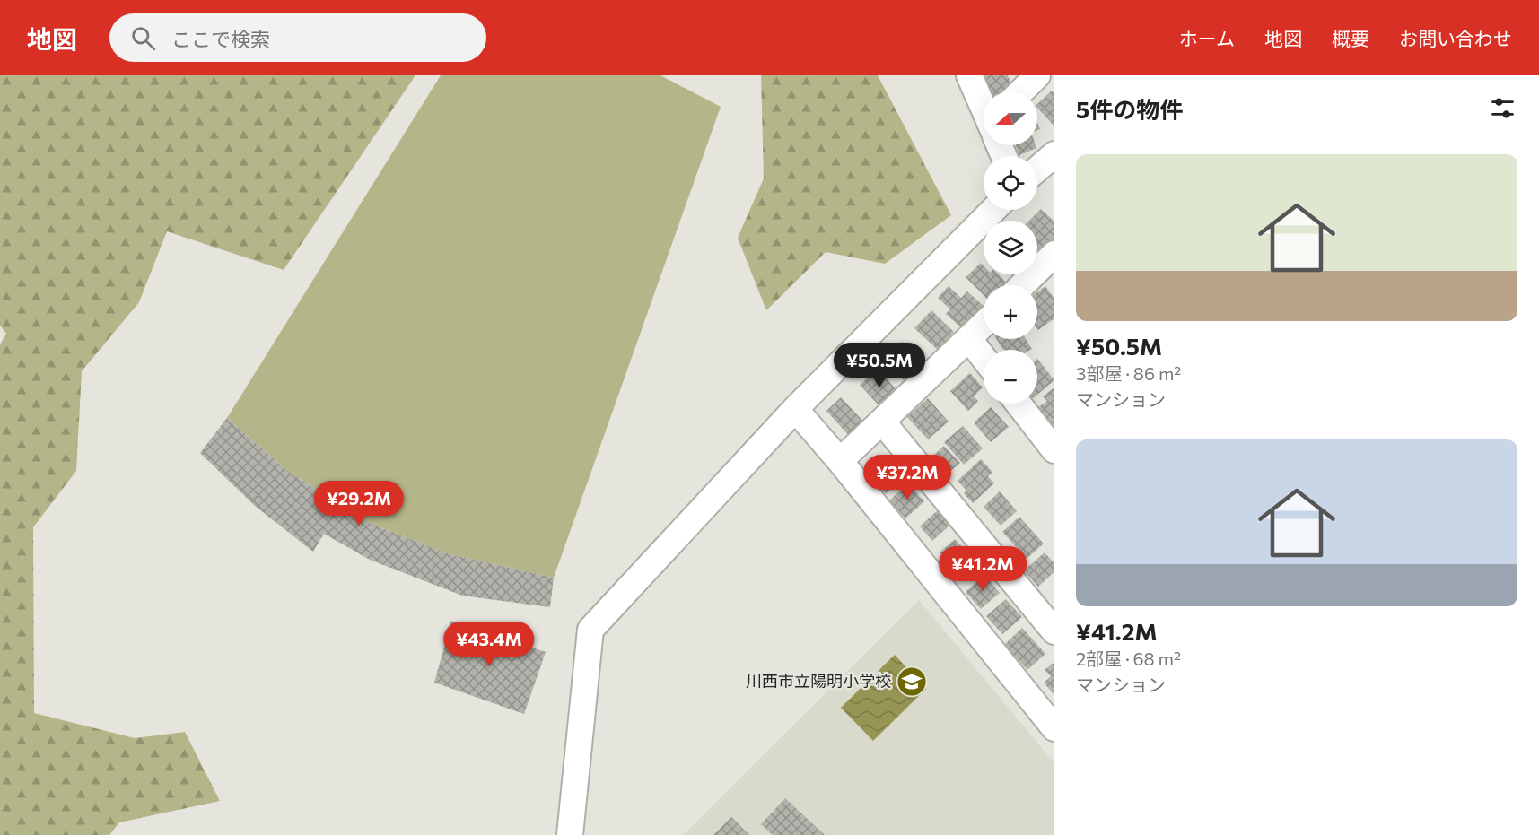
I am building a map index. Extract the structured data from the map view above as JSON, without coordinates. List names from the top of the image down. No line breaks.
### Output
{"places":{"school or university":["川西市立陽明小学校"]},"north":"left","page":{"header":"地図","search":"ここで検索","nav":["ホーム","地図","概要","お問い合わせ"],"heading":"5件の物件","map_buttons":["+","−"],"list":[{"name":"¥50.5M","note":"3部屋 · 86 m² · マンション"},{"name":"¥41.2M","note":"2部屋 · 68 m² · マンション"}],"price":["¥50.5M","¥37.2M","¥29.2M","¥41.2M","¥43.4M"]}}
